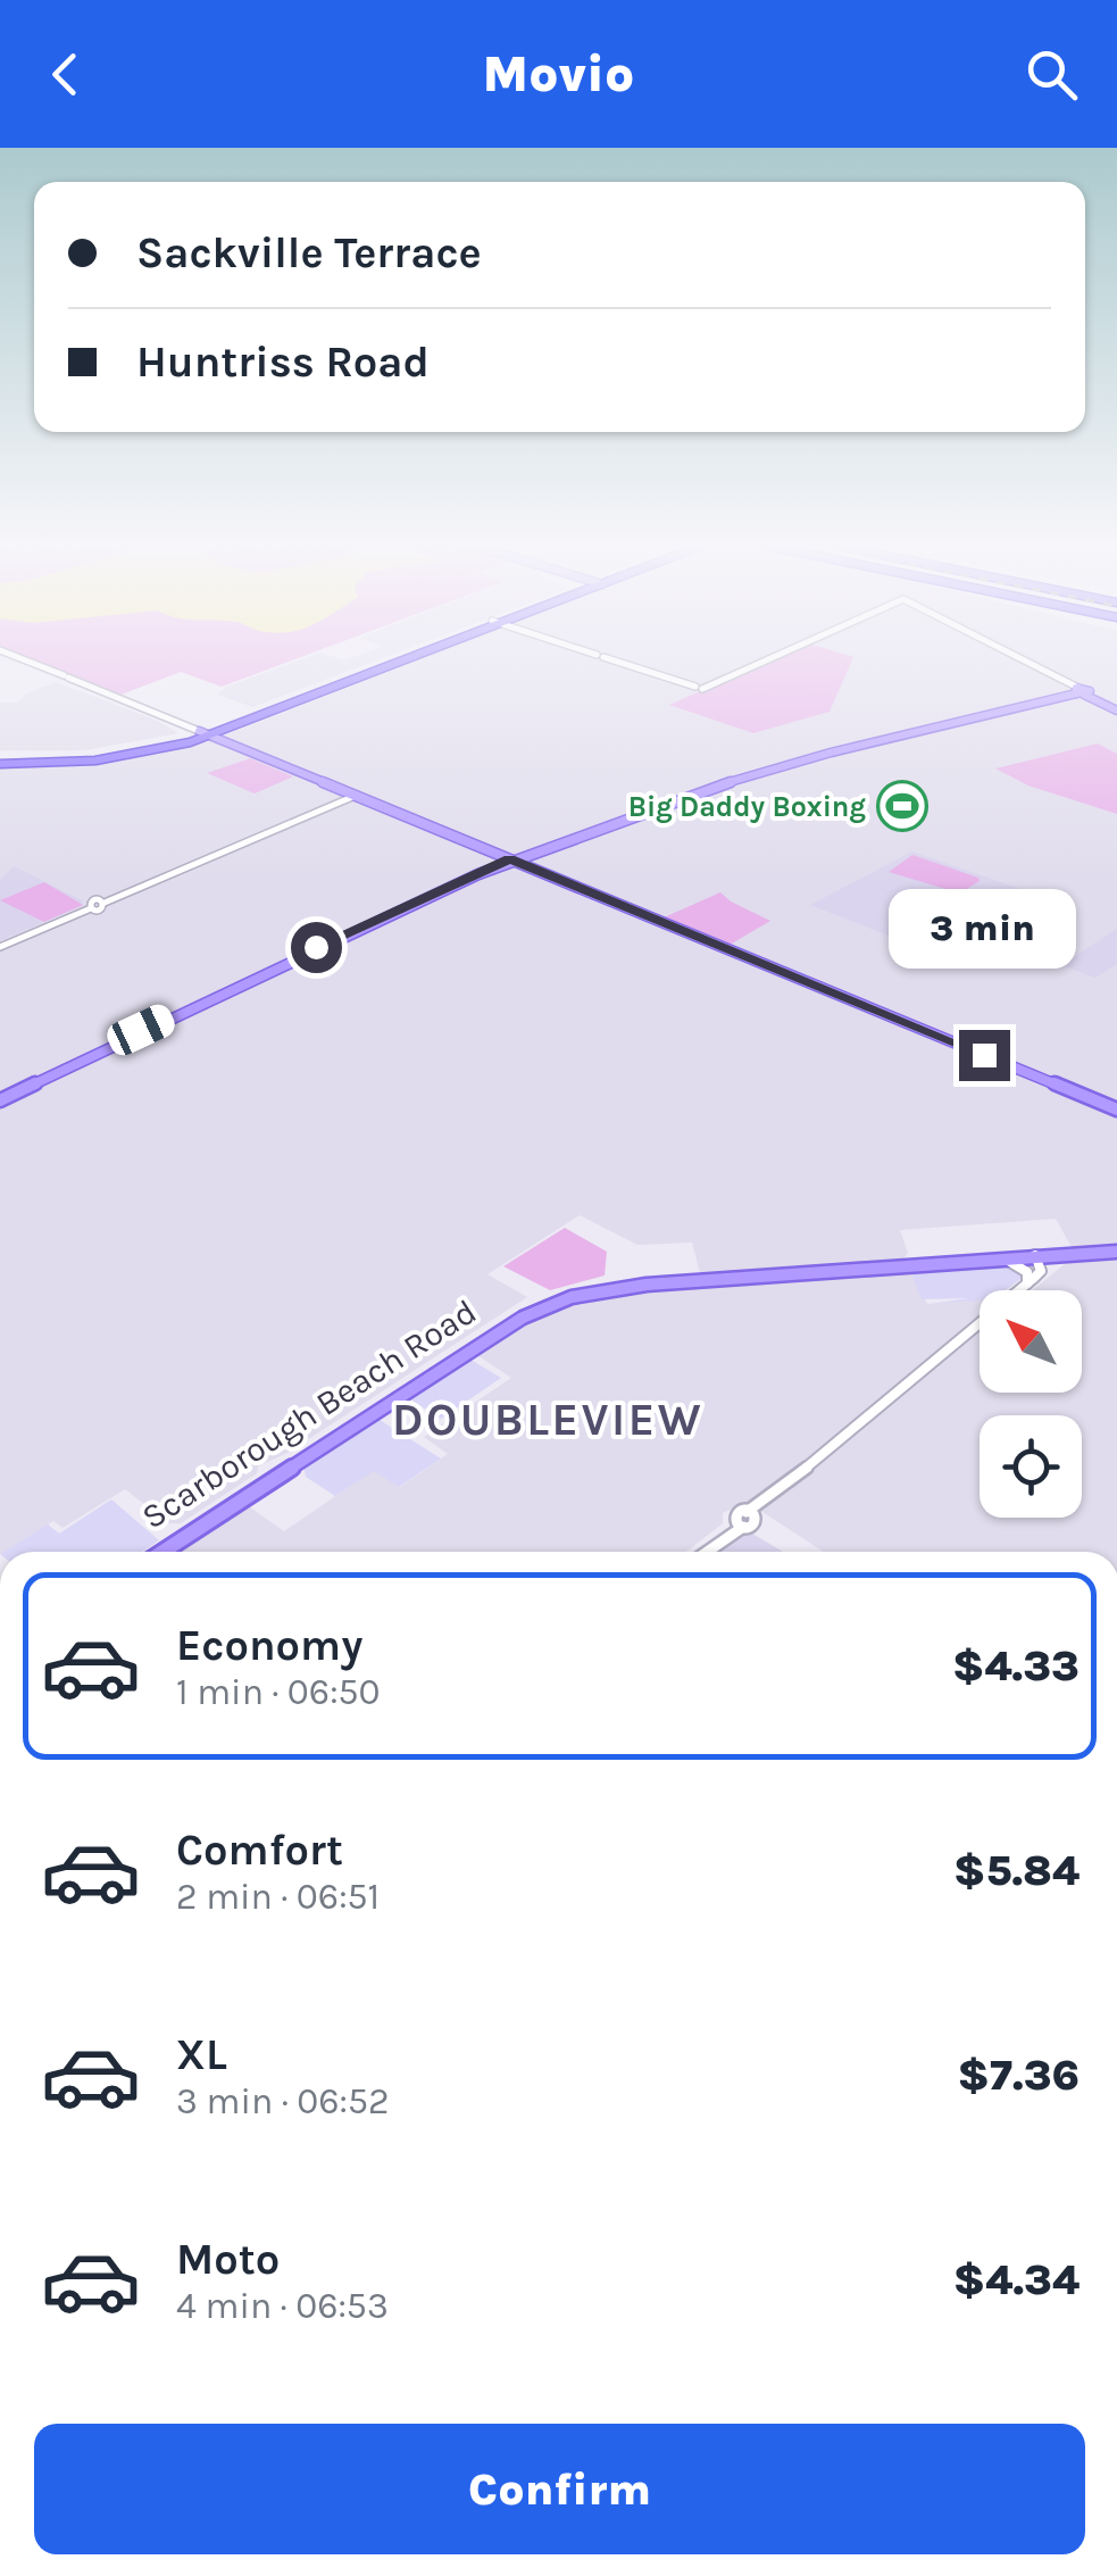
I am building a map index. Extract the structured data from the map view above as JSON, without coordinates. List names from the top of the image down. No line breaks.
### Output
{"streets":{"main road":["Scarborough Beach Road"]},"districts":["DOUBLEVIEW"],"places":{"sports":["Big Daddy Boxing"]},"north":"top left","page":{"header":"Movio","banner":["Sackville Terrace","Huntriss Road"],"bubble":"3 min","list":[{"name":"Economy","note":"1 min · 06:50","value":"$4.33"},{"name":"Comfort","note":"2 min · 06:51","value":"$5.84"},{"name":"XL","note":"3 min · 06:52","value":"$7.36"},{"name":"Moto","note":"4 min · 06:53","value":"$4.34"}],"buttons":"Confirm"}}
